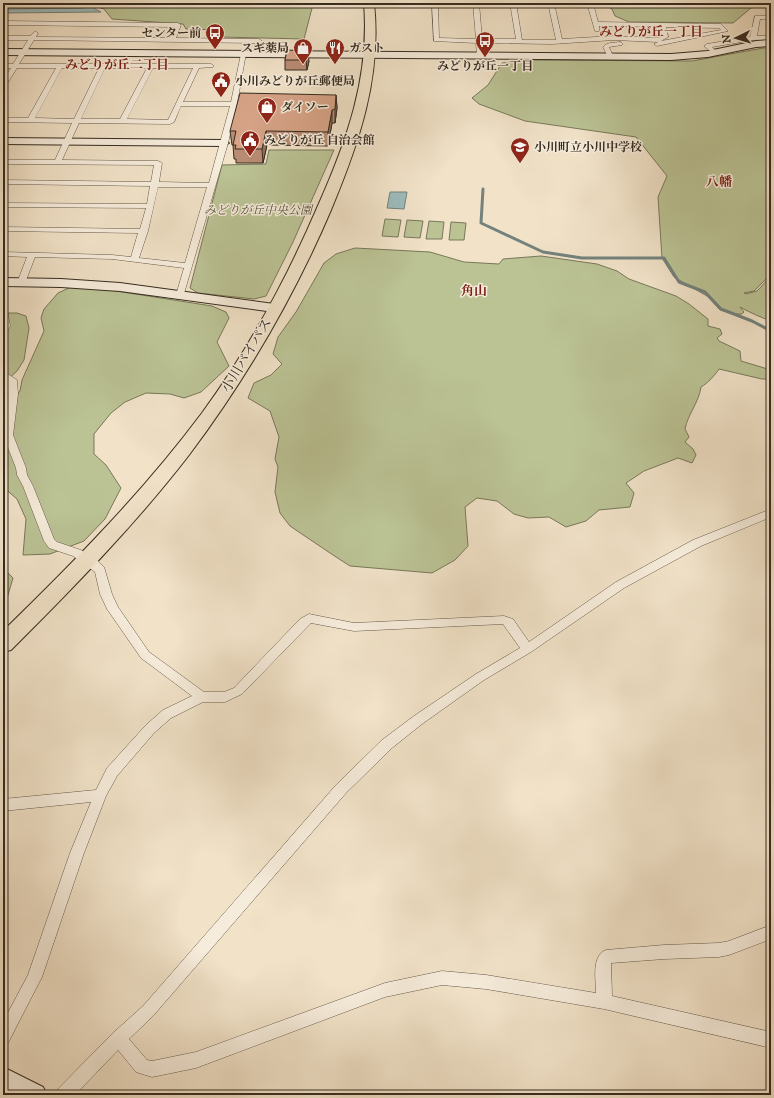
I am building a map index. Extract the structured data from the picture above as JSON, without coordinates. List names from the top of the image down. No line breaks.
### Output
{"streets":{"highway":["小川バイパス"]},"districts":["みどりが丘一丁目","みどりが丘二丁目","八幡","角山"],"parks":["みどりが丘中央公園"],"places":{"bus stop":["センター前","みどりが丘一丁目"],"shop":["スギ薬局","ダイソー"],"restaurant":["ガスト"],"public building":["小川みどりが丘郵便局","みどりが丘 自治会館"],"school or university":["小川町立小川中学校"]},"north":"left"}
